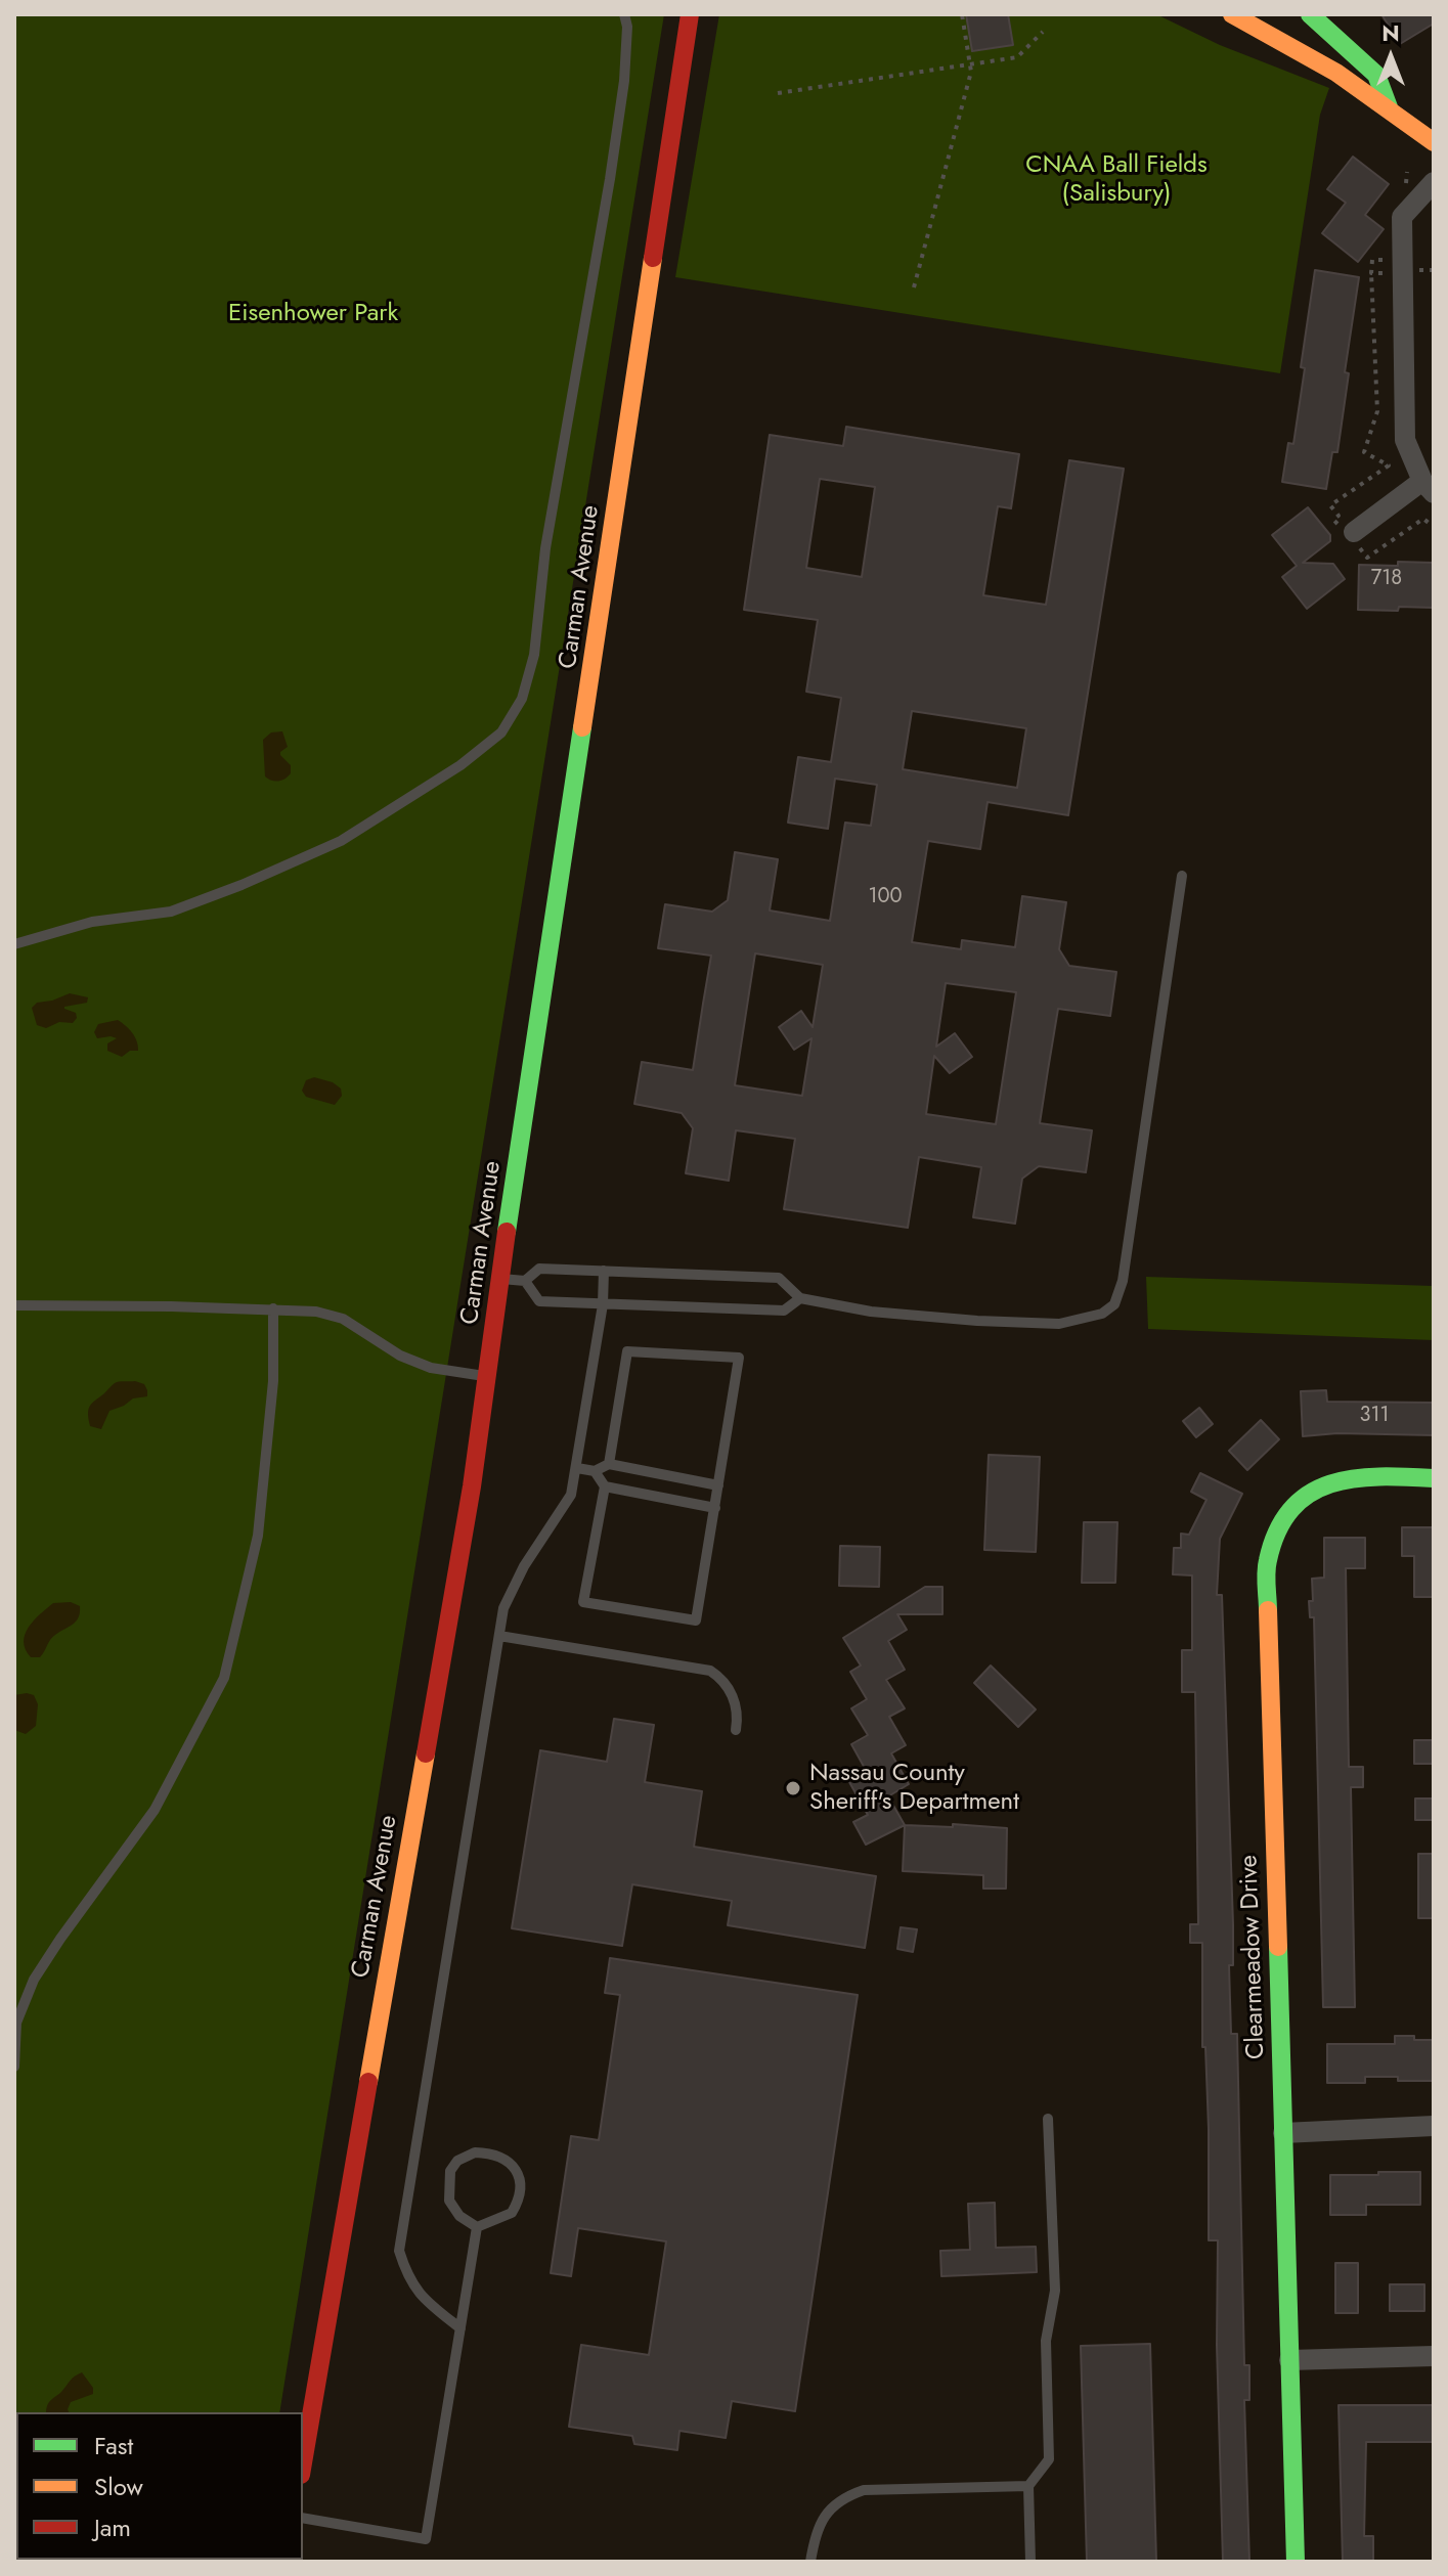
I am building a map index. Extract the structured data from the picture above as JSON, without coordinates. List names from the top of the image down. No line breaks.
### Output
{"streets":{"main road":["Carman Avenue","Clearmeadow Drive"]},"parks":["CNAA Ball Fields (Salisbury)","Eisenhower Park"],"places":["Nassau County Sheriff's Department"],"house_numbers":["718","100","311"],"legend":["Fast","Slow","Jam"],"north":"top"}
